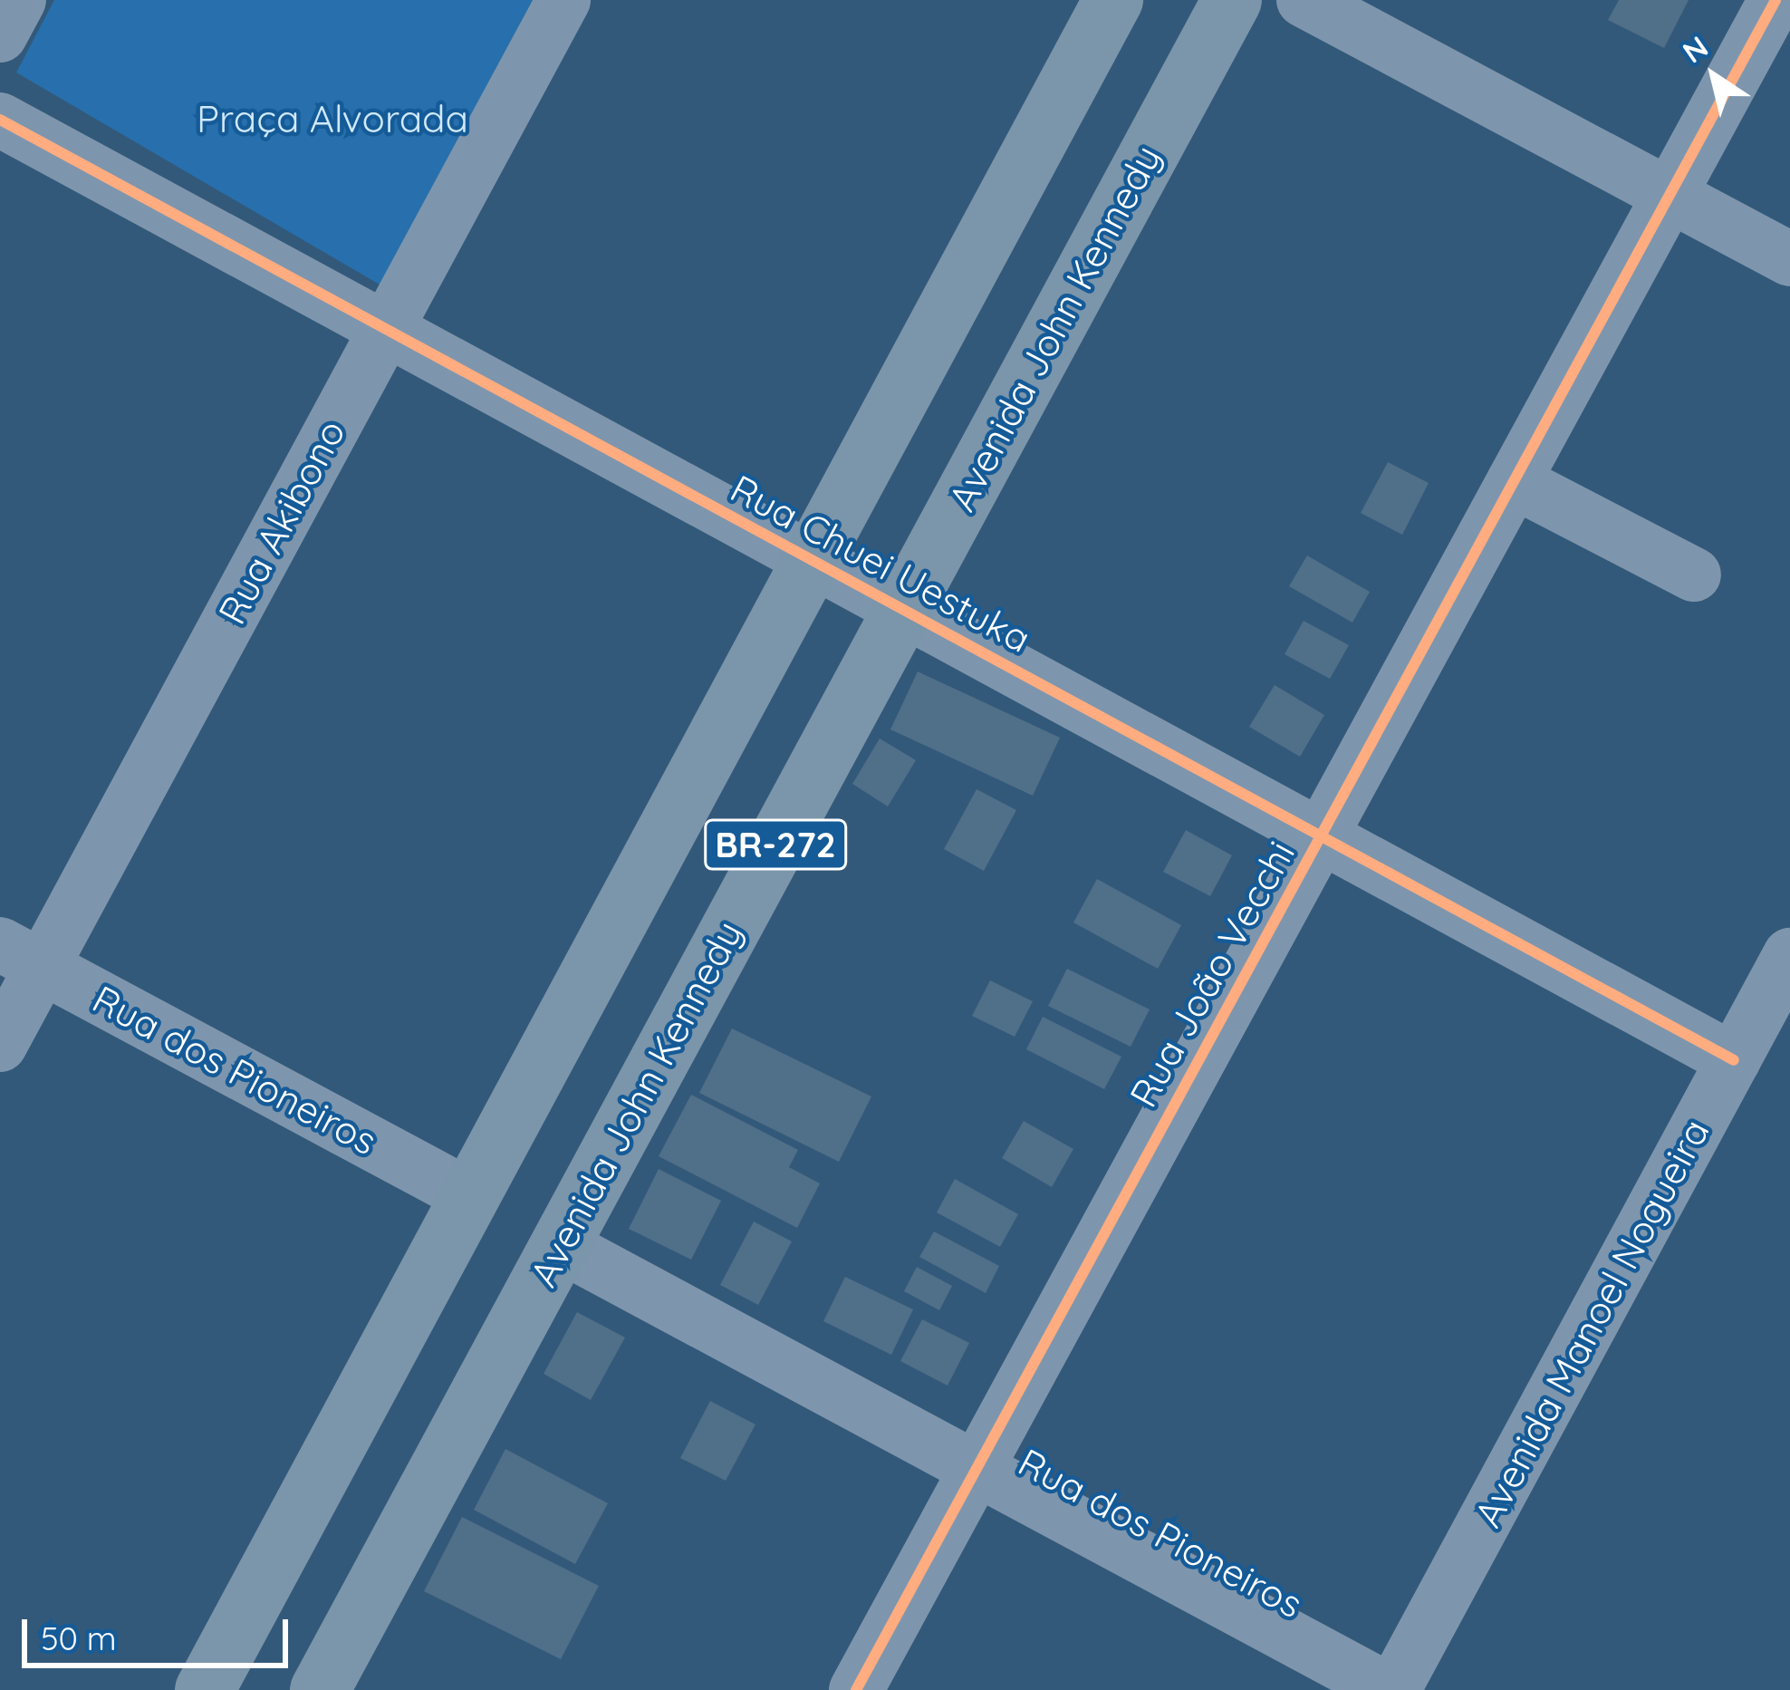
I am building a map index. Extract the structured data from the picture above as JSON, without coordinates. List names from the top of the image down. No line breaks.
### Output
{"streets":{"main road":["Avenida John Kennedy","BR-272"],"street":["Rua Akibono","Rua Chuei Uestuka","Rua João Vecchi","Rua dos Pioneiros","Avenida Manoel Nogueira"]},"crossings":[["Avenida John Kennedy","Rua Chuei Uestuka"],["Avenida John Kennedy","Rua dos Pioneiros"],["Rua Akibono","Rua Chuei Uestuka"],["Rua Akibono","Rua dos Pioneiros"],["Rua Chuei Uestuka","BR-272"],["Rua Chuei Uestuka","Rua João Vecchi"],["Rua Chuei Uestuka","Avenida Manoel Nogueira"],["BR-272","Rua dos Pioneiros"],["Rua João Vecchi","Rua dos Pioneiros"],["Rua dos Pioneiros","Avenida Manoel Nogueira"]],"parks":["Praça Alvorada"],"scale_bar":"50 m","north":"top left"}
